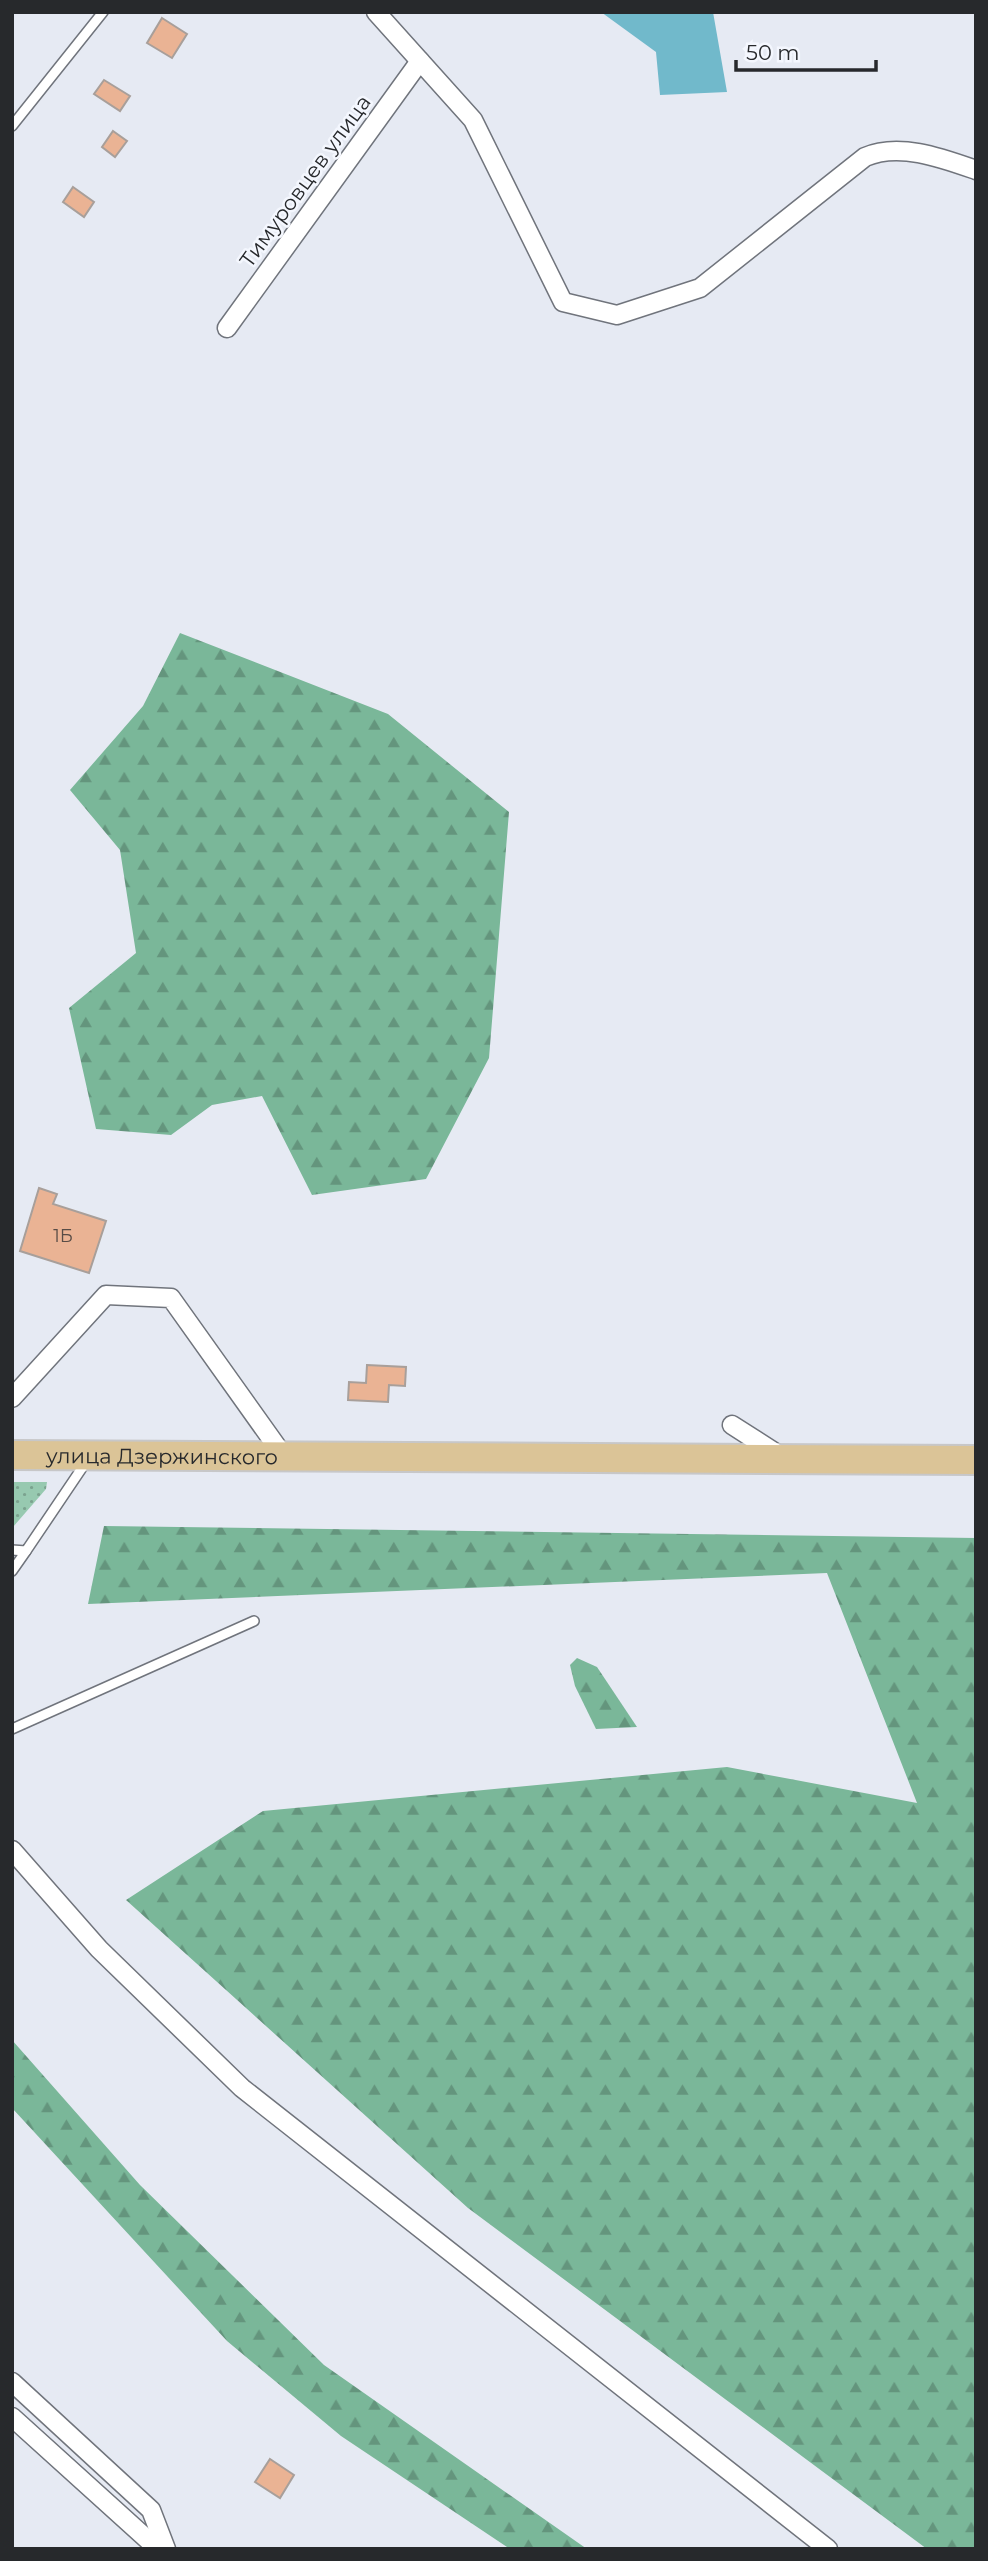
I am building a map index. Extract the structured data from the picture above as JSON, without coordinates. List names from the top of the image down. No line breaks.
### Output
{"streets":{"main road":["улица Дзержинского"],"street":["Тимуровцев улица"]},"house_numbers":["1Б"],"scale_bar":"50 m"}
